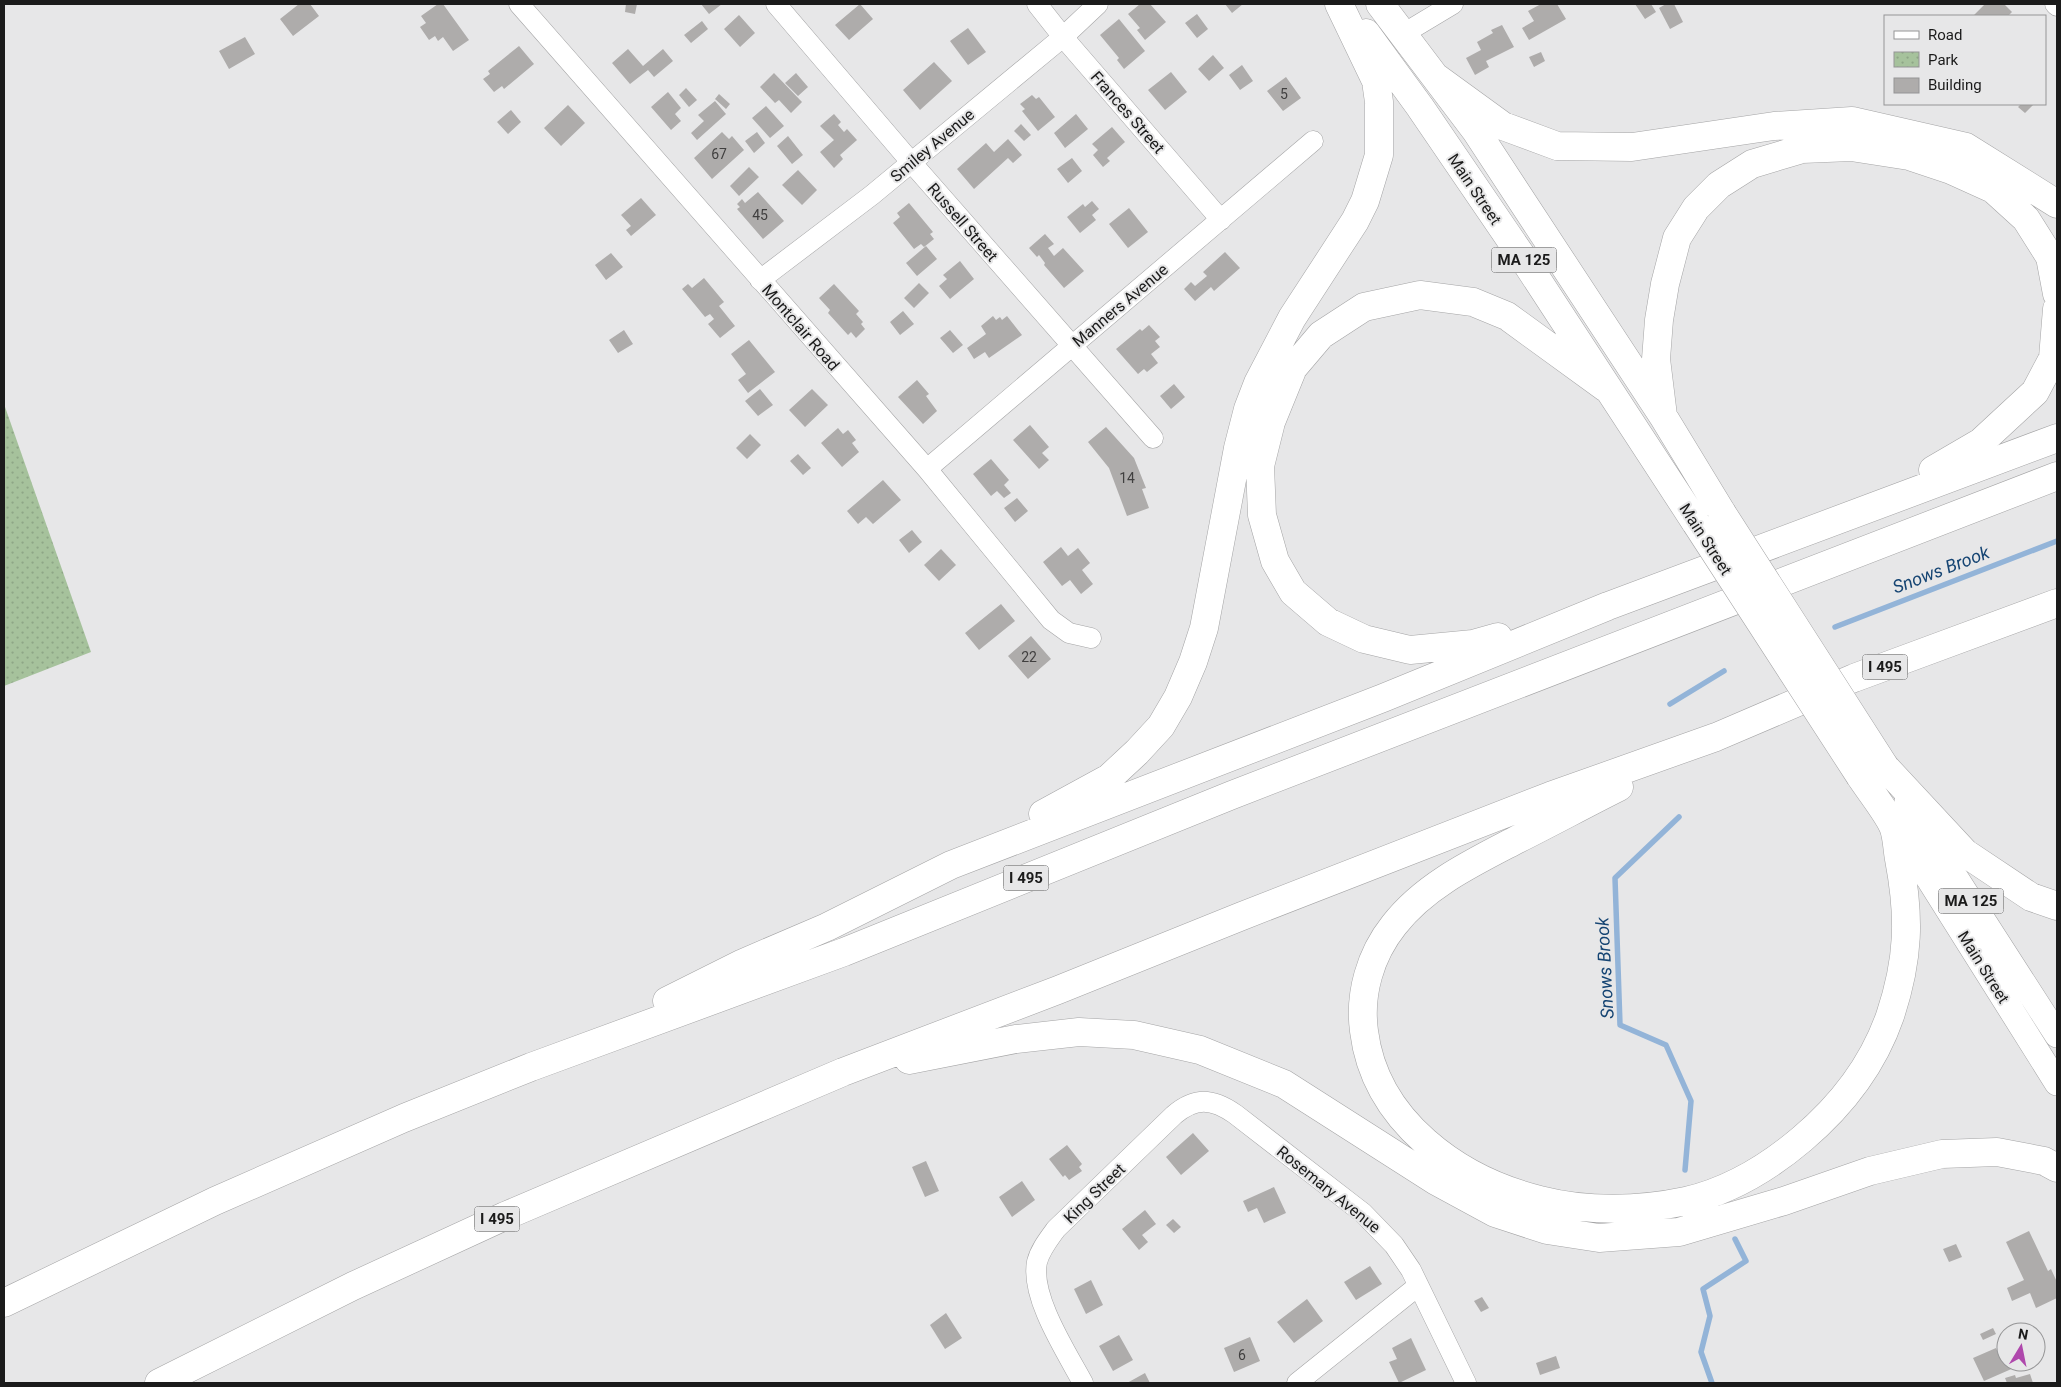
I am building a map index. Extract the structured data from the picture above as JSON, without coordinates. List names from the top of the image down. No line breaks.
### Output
{"streets":{"highway":["Main Street","MA 125","I 495"],"street":["Frances Street","Smiley Avenue","Russell Street","Manners Avenue","Montclair Road","Rosemary Avenue","King Street"]},"crossings":[["Frances Street","Smiley Avenue"],["Frances Street","Manners Avenue"],["Smiley Avenue","Russell Street"],["Smiley Avenue","Montclair Road"],["Russell Street","Manners Avenue"],["Manners Avenue","Montclair Road"],["Rosemary Avenue","King Street"]],"water":["Snows Brook"],"house_numbers":["5","67","45","14","22","6"],"legend":["Road","Park","Building"],"north":"top"}
